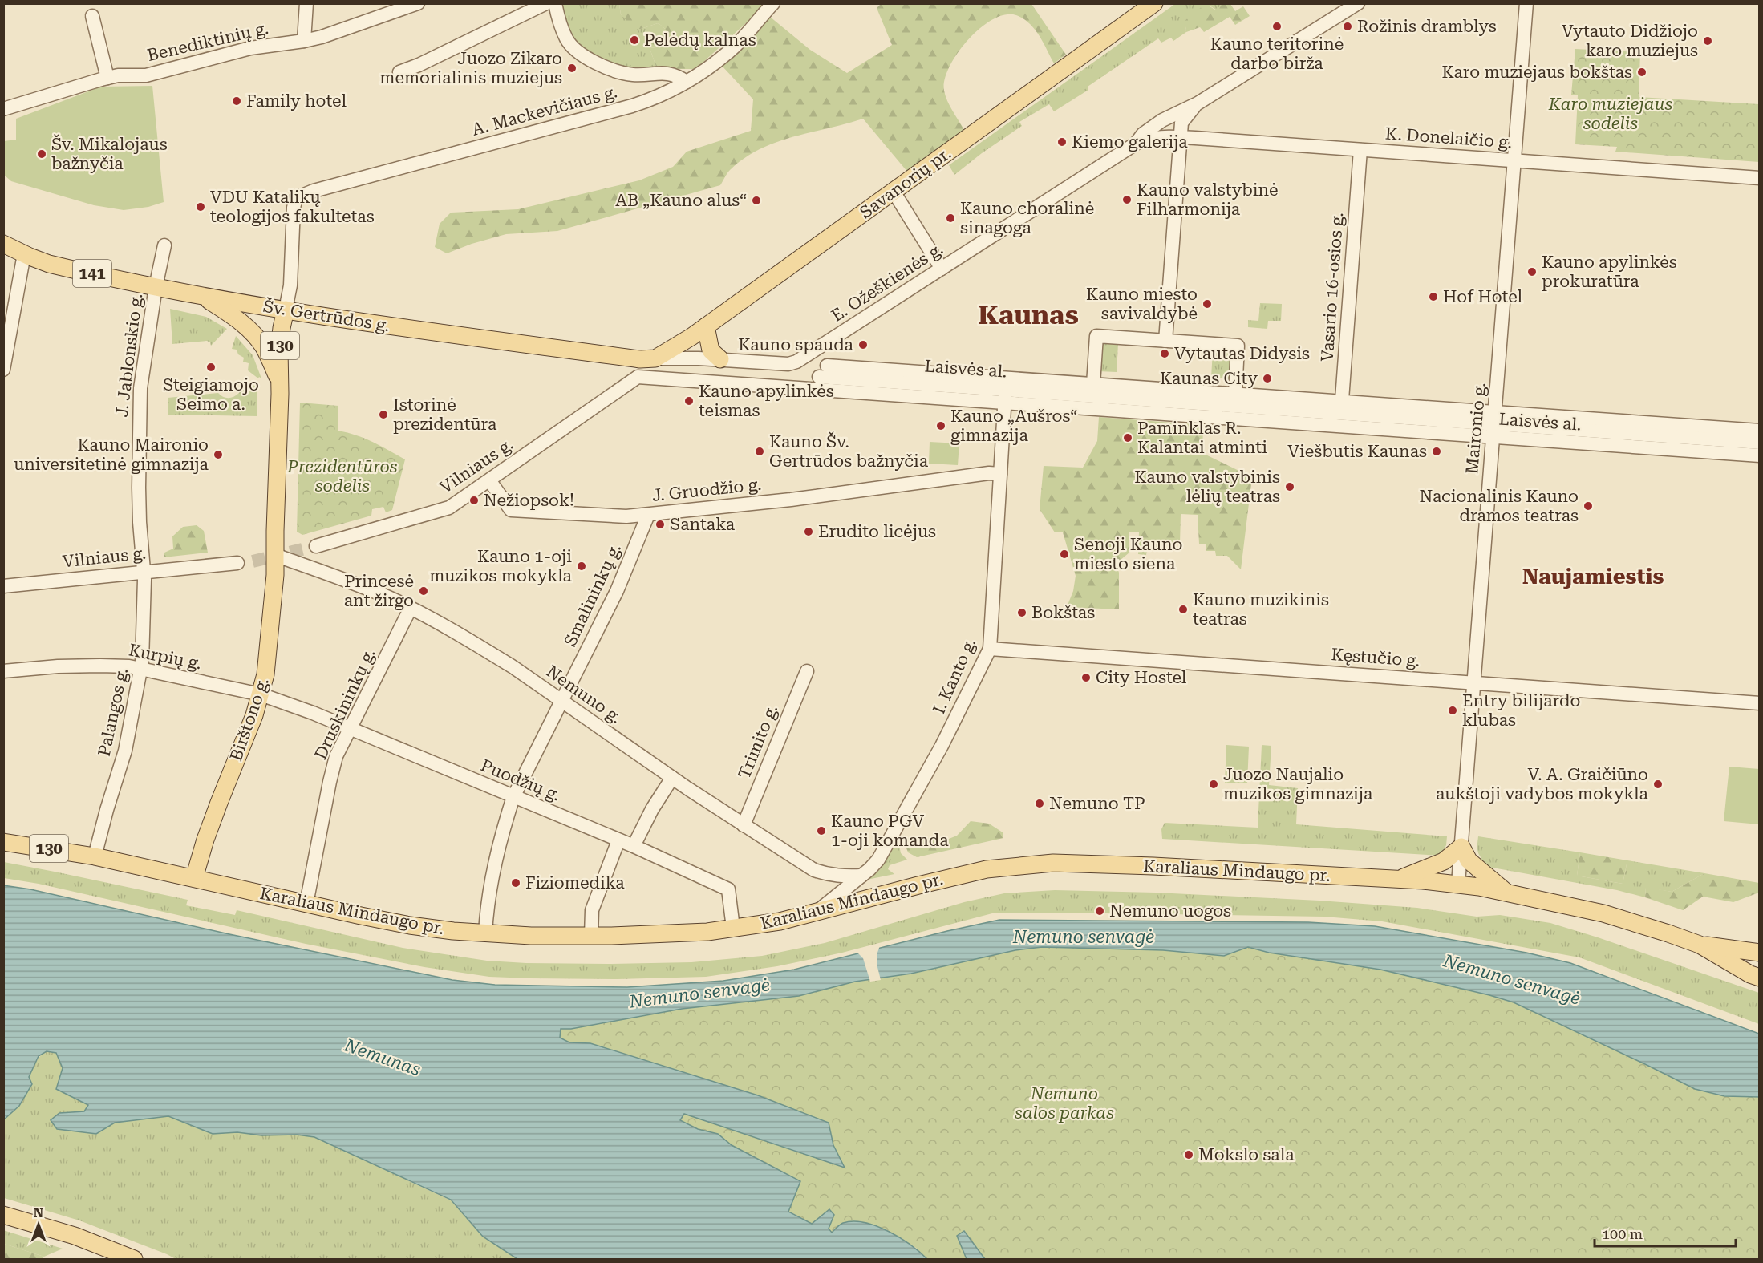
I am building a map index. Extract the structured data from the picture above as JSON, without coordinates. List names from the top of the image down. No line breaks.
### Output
{"streets":{"main road":["Savanorių pr.","141","Šv. Gertrūdos g.","130","Birštono g.","Karaliaus Mindaugo pr."],"street":["Benediktinių g.","A. Mackevičiaus g.","K. Donelaičio g.","E. Ožeškienės g.","Vasario 16-osios g.","J. Jablonskio g.","Laisvės al.","Maironio g.","Vilniaus g.","J. Gruodžio g.","Smalininkų g.","Kurpių g.","Kęstučio g.","I. Kanto g.","Nemuno g.","Druskininkų g.","Palangos g.","Trimito g.","Puodžių g."]},"crossings":[["A. Mackevičiaus g.","Šv. Gertrūdos g."],["A. Mackevičiaus g.","130"],["K. Donelaičio g.","E. Ožeškienės g."],["K. Donelaičio g.","Vasario 16-osios g."],["K. Donelaičio g.","Maironio g."],["Savanorių pr.","Šv. Gertrūdos g."],["Vasario 16-osios g.","Laisvės al."],["Šv. Gertrūdos g.","130"],["Šv. Gertrūdos g.","J. Jablonskio g."],["130","Nemuno g."],["130","Birštono g."],["J. Jablonskio g.","Vilniaus g."],["J. Jablonskio g.","Palangos g."],["Laisvės al.","Maironio g."],["Laisvės al.","Vilniaus g."],["Laisvės al.","I. Kanto g."],["Maironio g.","Kęstučio g."],["Maironio g.","Karaliaus Mindaugo pr."],["Vilniaus g.","J. Gruodžio g."],["Vilniaus g.","Palangos g."],["J. Gruodžio g.","Smalininkų g."],["J. Gruodžio g.","I. Kanto g."],["Smalininkų g.","Nemuno g."],["Smalininkų g.","Puodžių g."],["Smalininkų g.","Karaliaus Mindaugo pr."],["Kurpių g.","Palangos g."],["Kurpių g.","Birštono g."],["Kurpių g.","Puodžių g."],["Kęstučio g.","I. Kanto g."],["I. Kanto g.","Nemuno g."],["I. Kanto g.","Karaliaus Mindaugo pr."],["Nemuno g.","Druskininkų g."],["Nemuno g.","Birštono g."],["Nemuno g.","Trimito g."],["Druskininkų g.","Puodžių g."],["Druskininkų g.","Karaliaus Mindaugo pr."],["Palangos g.","Karaliaus Mindaugo pr."],["Birštono g.","Puodžių g."],["Birštono g.","Karaliaus Mindaugo pr."],["Puodžių g.","Karaliaus Mindaugo pr."]],"districts":["Kaunas","Naujamiestis"],"water":["Nemuno senvagė","Nemunas"],"parks":["Karo muziejaus sodelis","Prezidentūros sodelis","Nemuno salos parkas"],"places":["Kauno teritorinė darbo birža","Rožinis dramblys","Pelėdų kalnas","Vytauto Didžiojo karo muziejus","Juozo Zikaro memorialinis muziejus","Karo muziejaus bokštas","Family hotel","Kiemo galerija","Šv. Mikalojaus bažnyčia","Kauno valstybinė Filharmonija","AB „Kauno alus“","VDU Katalikų teologijos fakultetas","Kauno choralinė sinagoga","Kauno apylinkės prokuratūra","Hof Hotel","Kauno miesto savivaldybė","Kauno spauda","Vytautas Didysis","Steigiamojo Seimo a.","Kaunas City","Kauno apylinkės teismas","Istorinė prezidentūra","Kauno „Aušros“ gimnazija","Paminklas R. Kalantai atminti","Kauno Šv. Gertrūdos bažnyčia","Viešbutis Kaunas","Kauno Maironio universitetinė gimnazija","Kauno valstybinis lėlių teatras","Nežiopsok!","Nacionalinis Kauno dramos teatras","Santaka","Erudito licėjus","Senoji Kauno miesto siena","Kauno 1-oji muzikos mokykla","Princesė ant žirgo","Kauno muzikinis teatras","Bokštas","City Hostel","Entry bilijardo klubas","Juozo Naujalio muzikos gimnazija","V. A. Graičiūno aukštoji vadybos mokykla","Nemuno TP","Kauno PGV 1-oji komanda","Fiziomedika","Nemuno uogos","Mokslo sala"],"scale_bar":"100 m","north":"top"}
